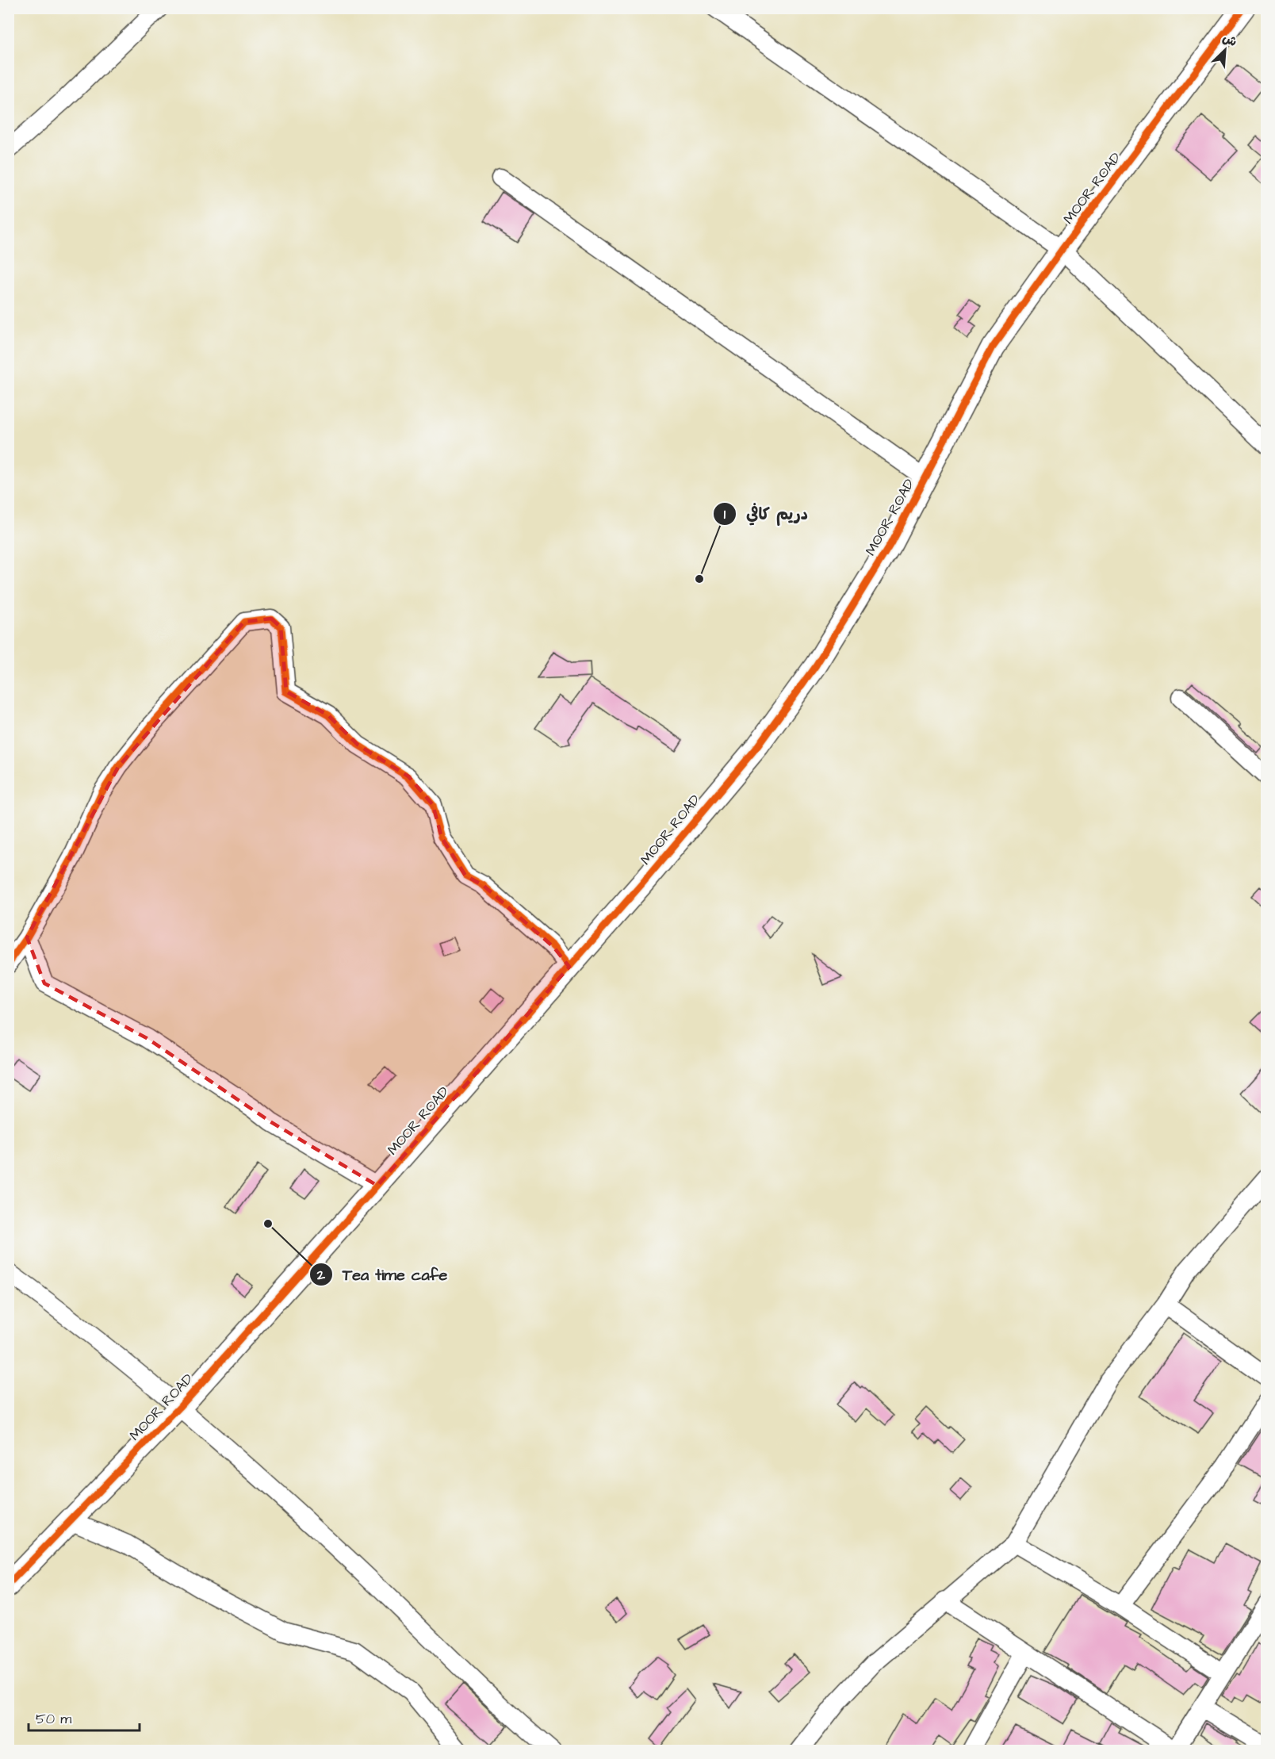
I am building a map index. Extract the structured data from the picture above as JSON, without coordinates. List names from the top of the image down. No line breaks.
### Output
{"streets":{"street":["MOOR ROAD"]},"places":["دريم كافي","Tea time cafe"],"scale_bar":"50 m","north":"top right"}
